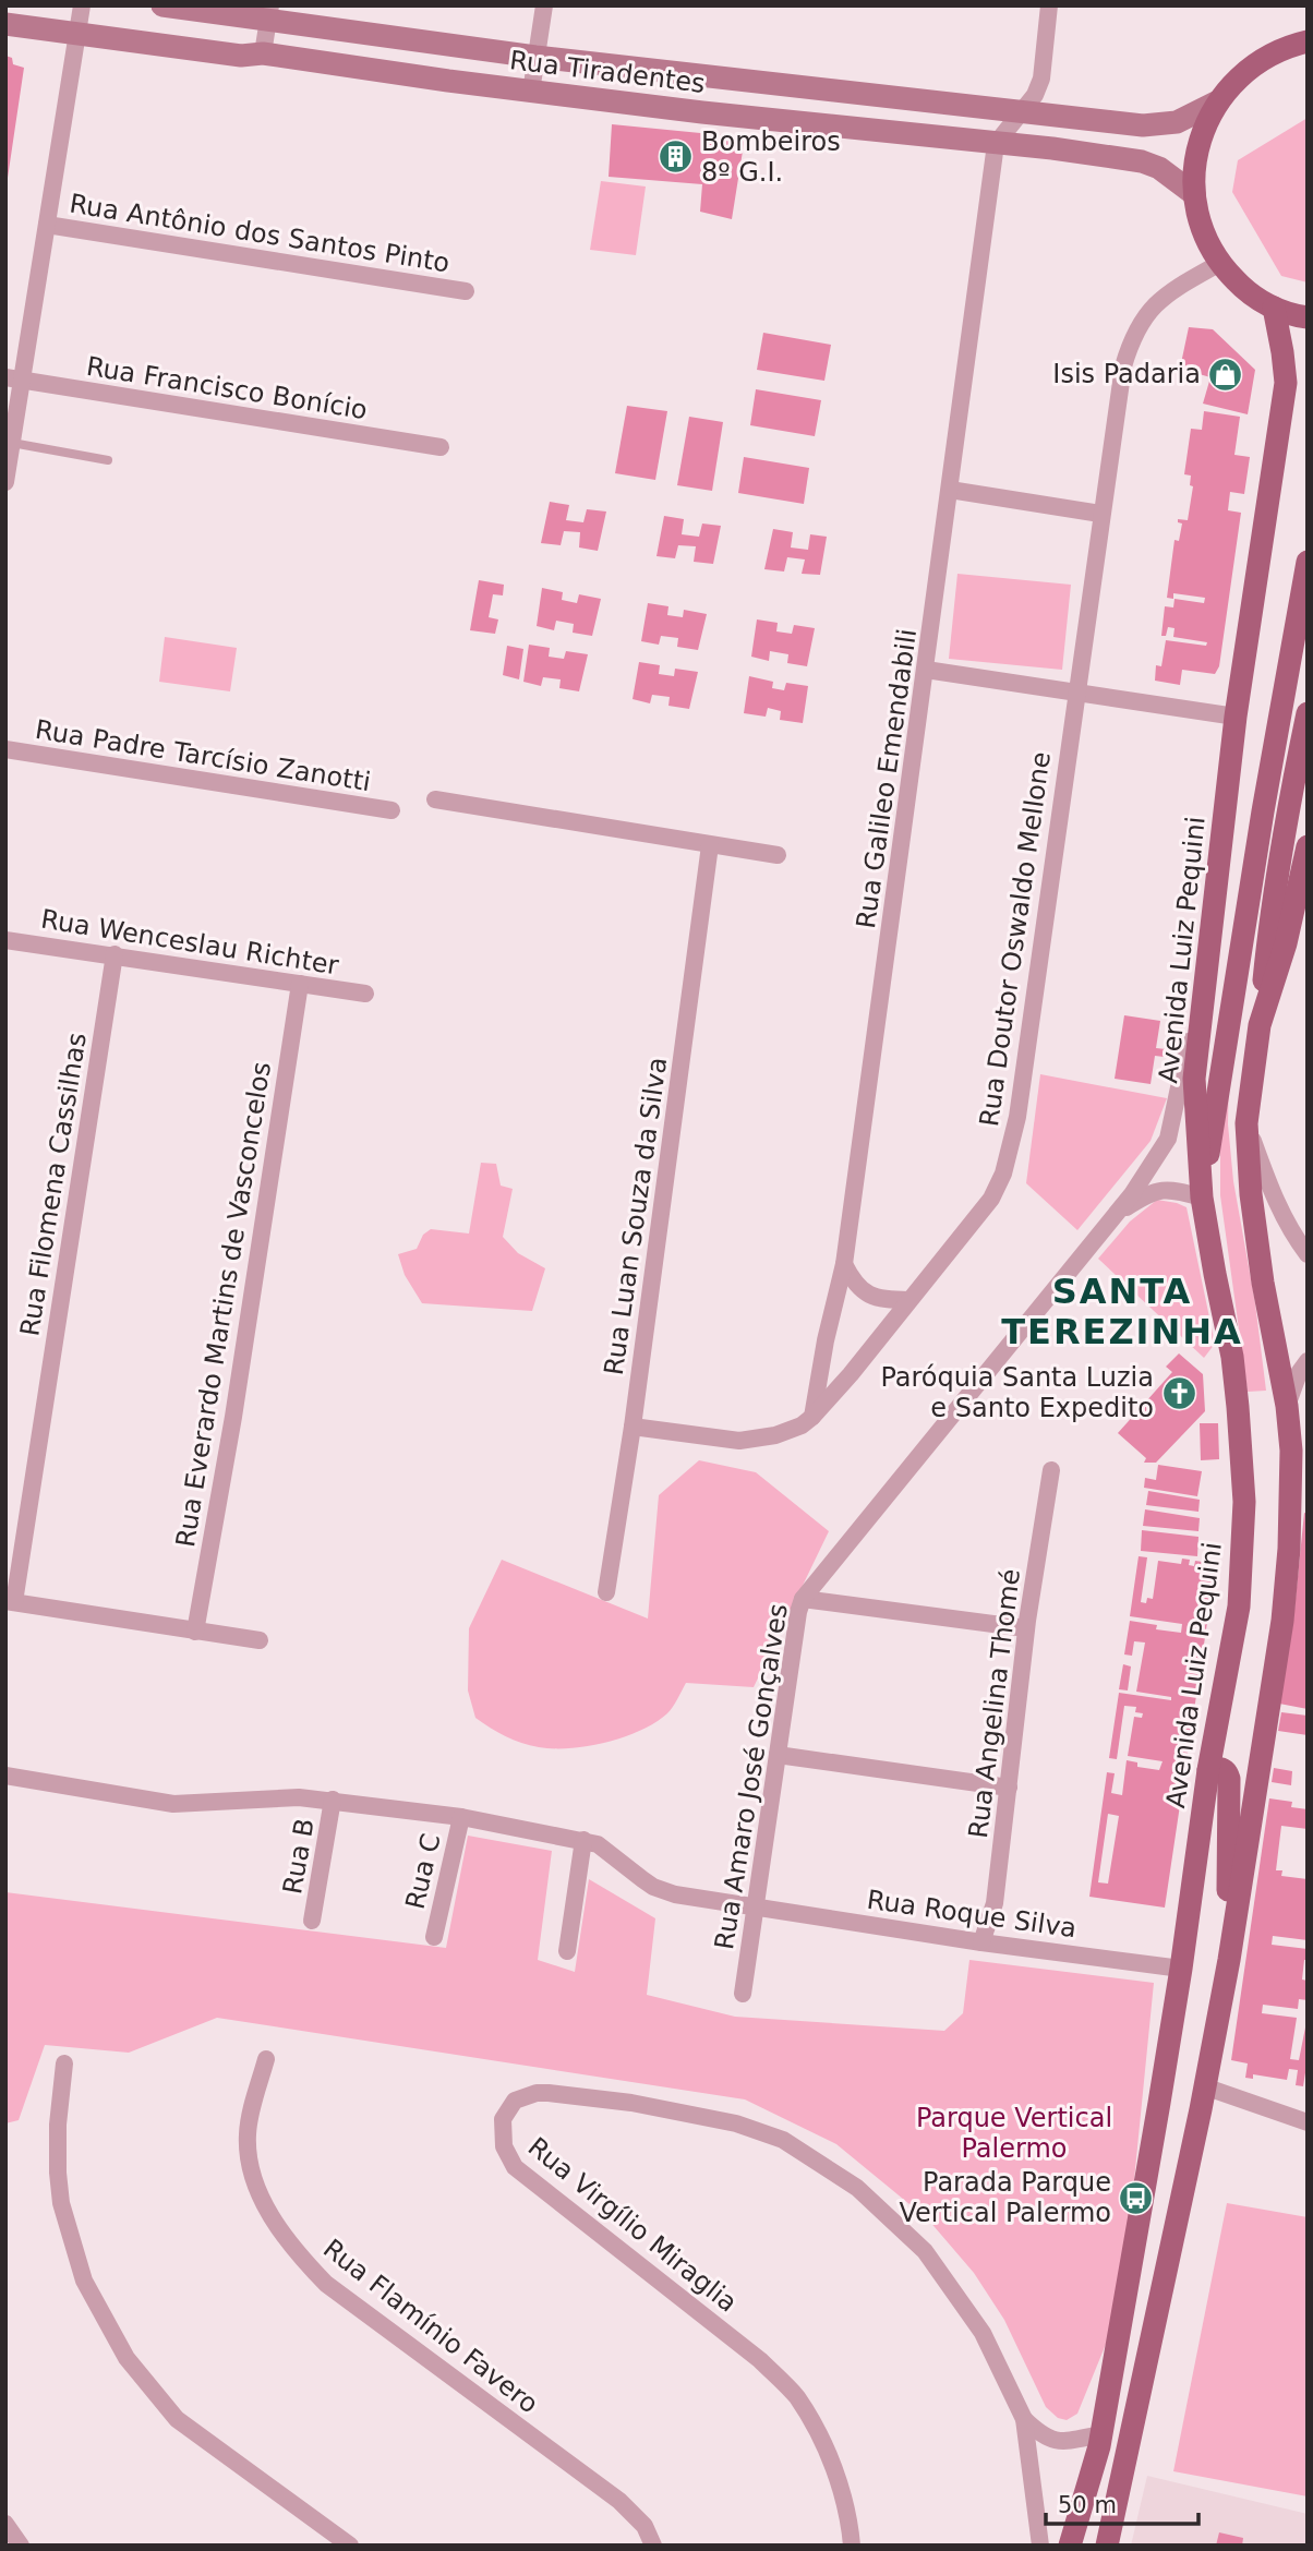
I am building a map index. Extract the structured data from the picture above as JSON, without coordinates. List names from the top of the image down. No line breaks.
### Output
{"streets":{"main road":["Avenida Luiz Pequini"],"street":["Rua Tiradentes","Rua Antônio dos Santos Pinto","Rua Francisco Bonício","Rua Padre Tarcísio Zanotti","Rua Galileo Emendabili","Rua Doutor Oswaldo Mellone","Rua Wenceslau Richter","Rua Filomena Cassilhas","Rua Luan Souza da Silva","Rua Everardo Martins de Vasconcelos","Rua Angelina Thomé","Rua Amaro José Gonçalves","Rua B","Rua C","Rua Roque Silva","Rua Virgílio Miraglia","Rua Flamínio Favero"]},"crossings":[["Rua Tiradentes","Rua Galileo Emendabili"],["Rua Galileo Emendabili","Rua Doutor Oswaldo Mellone"],["Rua Doutor Oswaldo Mellone","Rua Luan Souza da Silva"],["Rua Wenceslau Richter","Rua Filomena Cassilhas"],["Rua Wenceslau Richter","Rua Everardo Martins de Vasconcelos"],["Avenida Luiz Pequini","Rua Amaro José Gonçalves"],["Avenida Luiz Pequini","Rua Roque Silva"],["Avenida Luiz Pequini","Rua Virgílio Miraglia"],["Rua Angelina Thomé","Rua Roque Silva"],["Rua Amaro José Gonçalves","Rua Roque Silva"],["Rua B","Rua Roque Silva"],["Rua C","Rua Roque Silva"]],"districts":["SANTA TEREZINHA"],"parks":["Parque Vertical Palermo"],"places":{"building":["Bombeiros 8º G.I."],"shop":["Isis Padaria"],"church":["Paróquia Santa Luzia e Santo Expedito"],"bus stop":["Parada Parque Vertical Palermo"]},"scale_bar":"50 m"}
